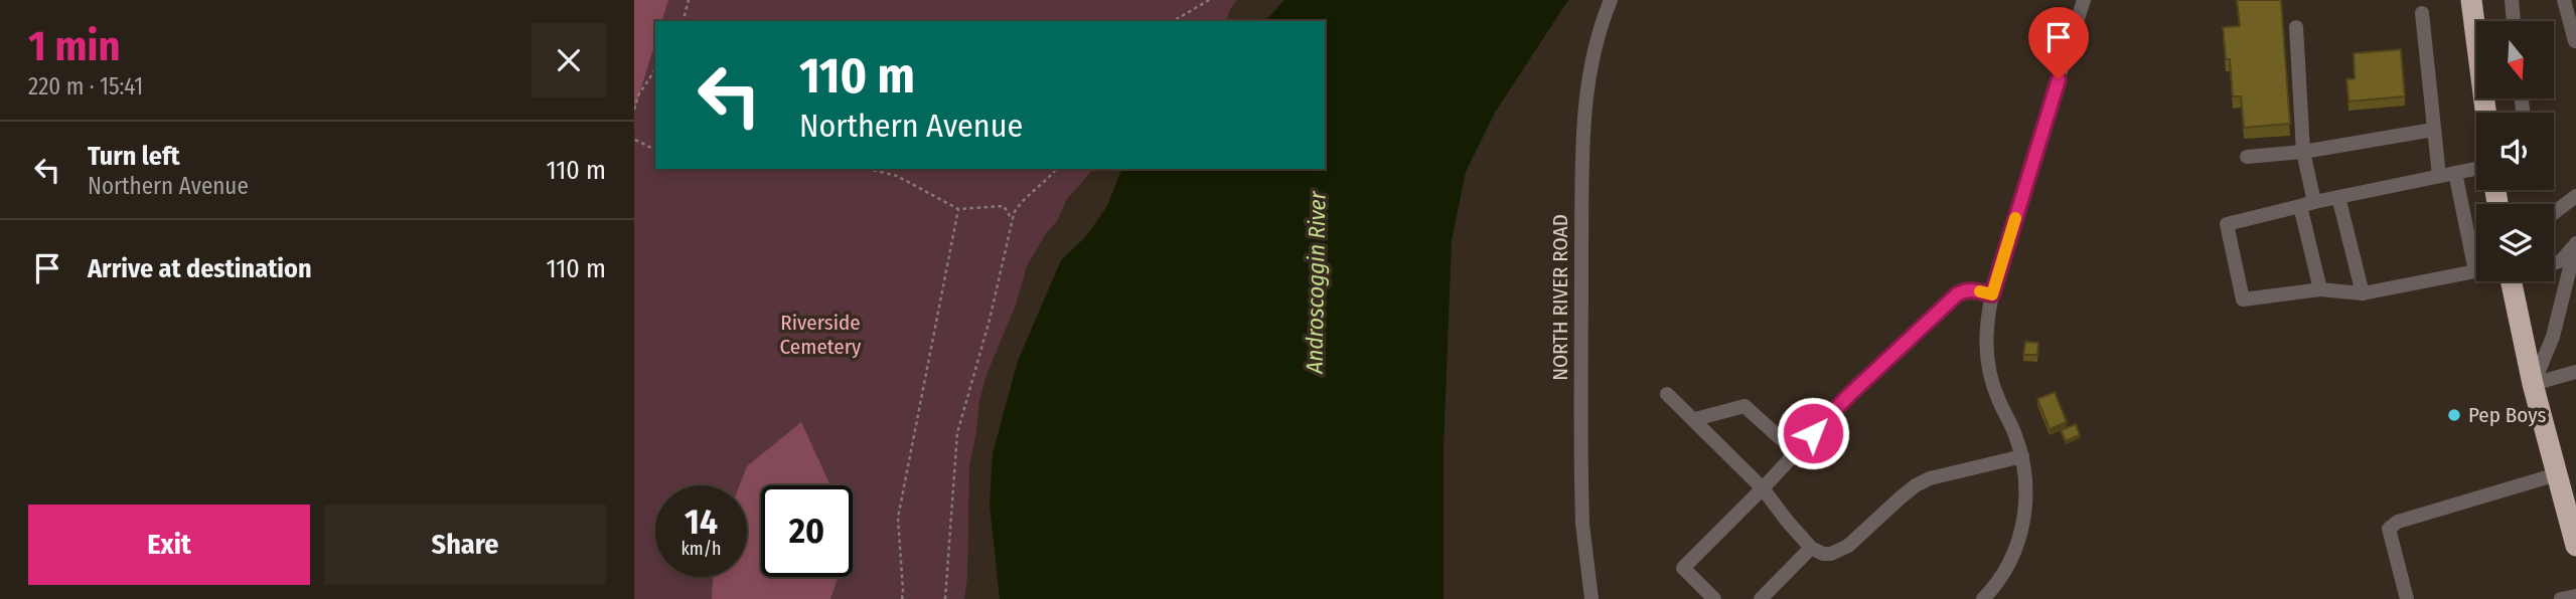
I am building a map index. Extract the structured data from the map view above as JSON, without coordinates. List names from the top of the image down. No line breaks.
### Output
{"streets":{"street":["NORTH RIVER ROAD"]},"water":["Androscoggin River"],"parks":["Riverside Cemetery"],"places":["Pep Boys"],"north":"bottom","page":{"heading":["1 min","220 m · 15:41"],"turn":["110 m","Northern Avenue"],"list":[{"name":"Turn left","note":"Northern Avenue","value":"110 m"},{"name":"Arrive at destination","value":"110 m"}],"speed":"14 km/h","limit":"20","buttons":["Exit","Share"]}}
